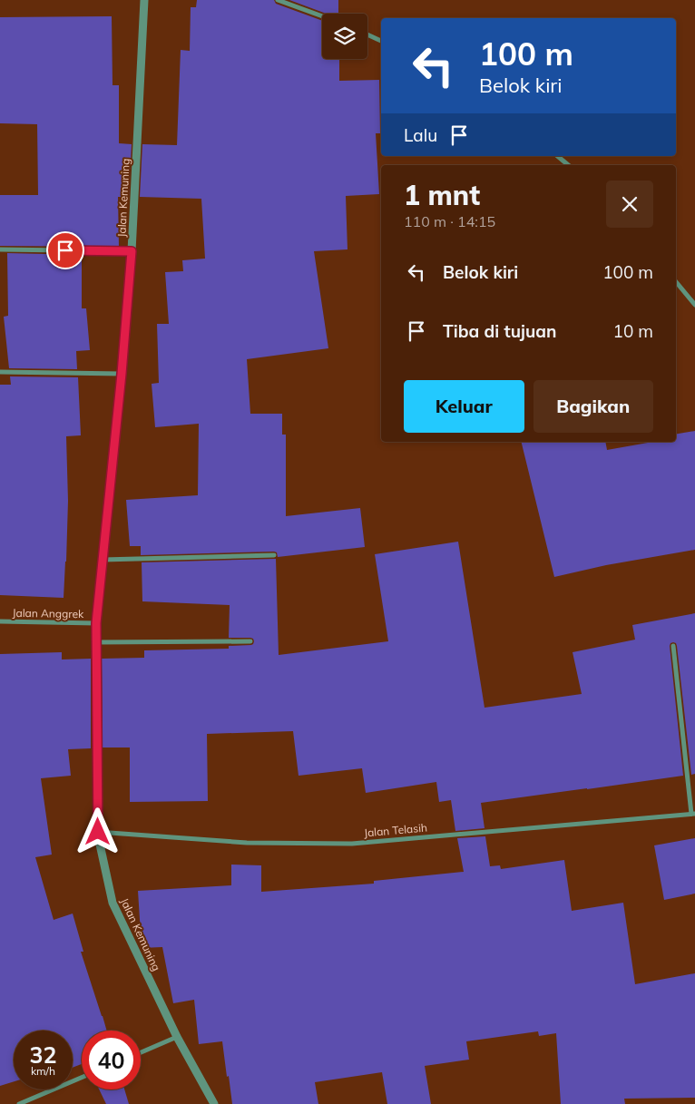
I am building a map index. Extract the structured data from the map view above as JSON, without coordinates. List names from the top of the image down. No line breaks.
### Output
{"streets":{"street":["Jalan Kemuning","Jalan Anggrek","Jalan Telasih"]},"crossings":[["Jalan Kemuning","Jalan Anggrek"],["Jalan Kemuning","Jalan Telasih"]],"page":{"turn":["100 m","Belok kiri"],"then":"Lalu","heading":["1 mnt","110 m · 14:15"],"list":[{"name":"Belok kiri","value":"100 m"},{"name":"Tiba di tujuan","value":"10 m"}],"buttons":["Keluar","Bagikan"],"speed":"32 km/h","limit":"40"}}
